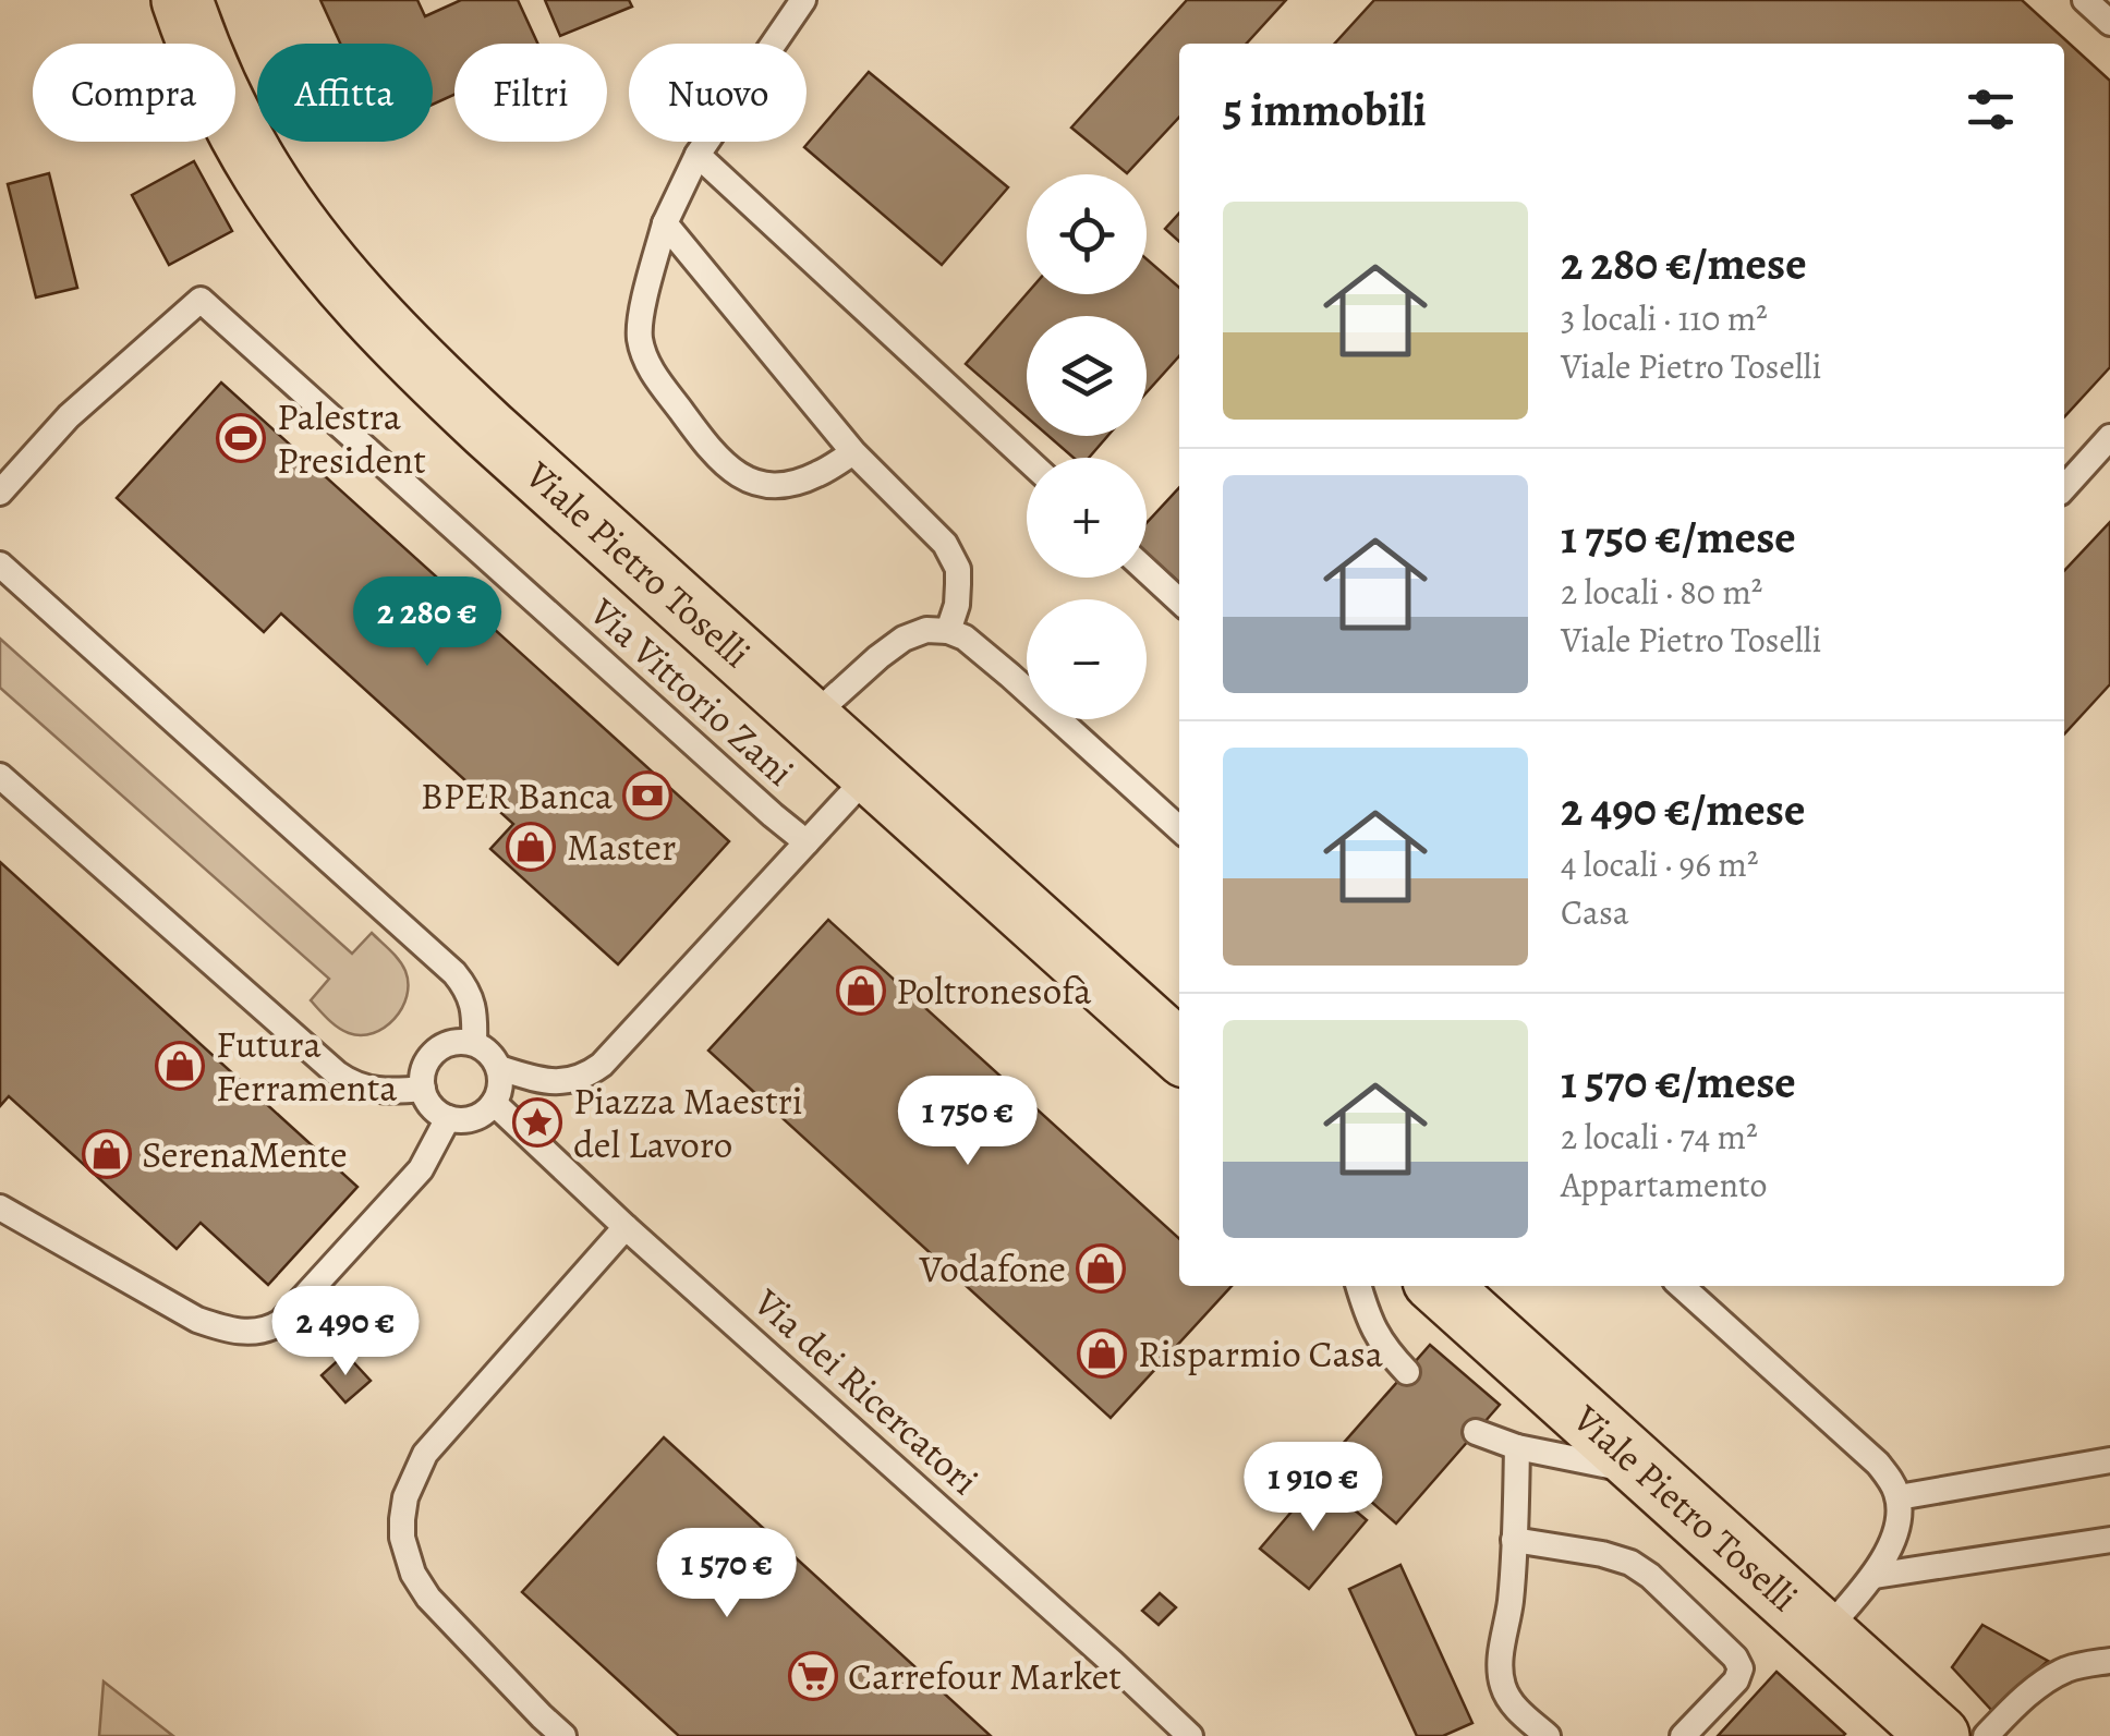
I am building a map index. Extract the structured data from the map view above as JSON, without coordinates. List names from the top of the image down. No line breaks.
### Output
{"streets":{"main road":["Viale Pietro Toselli"],"lane":["Via Vittorio Zani","Via dei Ricercatori"]},"places":{"sports":["Palestra President"],"bank":["BPER Banca"],"shop":["Master","Poltronesofà","Futura Ferramenta","SerenaMente","Vodafone","Risparmio Casa"],"place":["Piazza Maestri del Lavoro"],"supermarket":["Carrefour Market"]},"page":{"chip":["Compra","Affitta","Filtri","Nuovo"],"heading":"5 immobili","map_buttons":["+","−"],"list":[{"name":"2 280 €/mese","note":"3 locali · 110 m² · Viale Pietro Toselli"},{"name":"1 750 €/mese","note":"2 locali · 80 m² · Viale Pietro Toselli"},{"name":"2 490 €/mese","note":"4 locali · 96 m² · Casa"},{"name":"1 570 €/mese","note":"2 locali · 74 m² · Appartamento"}],"price":["2 280 €","1 750 €","2 490 €","1 910 €","1 570 €"]}}
